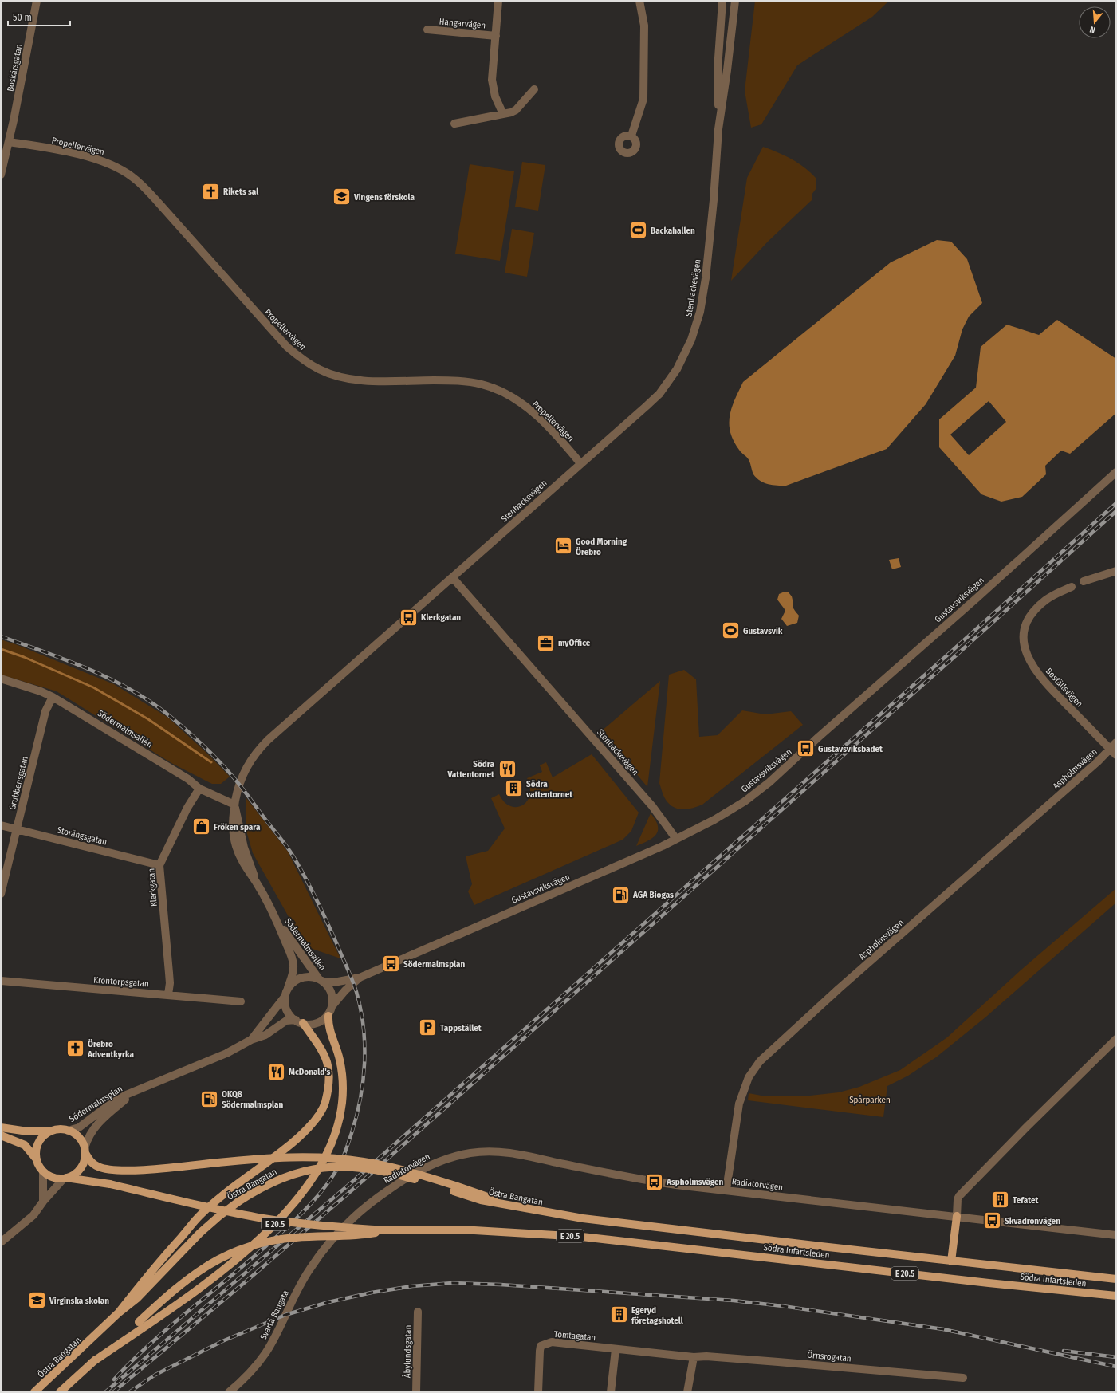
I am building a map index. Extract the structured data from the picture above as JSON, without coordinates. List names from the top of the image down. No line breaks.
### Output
{"streets":{"main road":["Östra Bangatan","E 20.5","Södra Infartsleden"],"street":["Hangarvägen","Boskärsgatan","Propellervägen","Stenbackevägen","Gustavsviksvägen","Boställsvägen","Södermalmsallén","Aspholmsvägen","Grubbensgatan","Storängsgatan","Klerkgatan","Krontorpsgatan","Södermalmsplan","Radiatorvägen","Svartå Bangata","Tomtagatan","Åbylundsgatan","Örnsrogatan"]},"crossings":[["Boskärsgatan","Propellervägen"],["Propellervägen","Stenbackevägen"],["Stenbackevägen","Gustavsviksvägen"],["Gustavsviksvägen","Södermalmsallén"],["Gustavsviksvägen","Södermalmsplan"],["Gustavsviksvägen","E 20.5"],["Boställsvägen","Aspholmsvägen"],["Södermalmsallén","Grubbensgatan"],["Södermalmsallén","Klerkgatan"],["Södermalmsallén","Södermalmsplan"],["Södermalmsallén","E 20.5"],["Aspholmsvägen","Radiatorvägen"],["Grubbensgatan","Storängsgatan"],["Storängsgatan","Klerkgatan"],["Klerkgatan","Krontorpsgatan"],["Södermalmsplan","E 20.5"],["Radiatorvägen","Svartå Bangata"],["Östra Bangatan","Södra Infartsleden"],["E 20.5","Södra Infartsleden"],["Tomtagatan","Örnsrogatan"]],"parks":["Spårparken"],"places":{"church":["Rikets sal","Örebro Adventkyrka"],"school or university":["Vingens förskola","Virginska skolan"],"sports":["Backahallen","Gustavsvik"],"hotel":["Good Morning Örebro"],"bus stop":["Klerkgatan","Gustavsviksbadet","Södermalmsplan","Aspholmsvägen","Skvadronvägen"],"office":["myOffice"],"restaurant":["Södra Vattentornet","McDonald's"],"building":["Södra vattentornet","Tefatet","Egeryd företagshotell"],"shop":["Fröken spara"],"fuel station":["AGA Biogas","OKQ8 Södermalmsplan"],"parking":["Tappstället"]},"scale_bar":"50 m","north":"bottom"}
